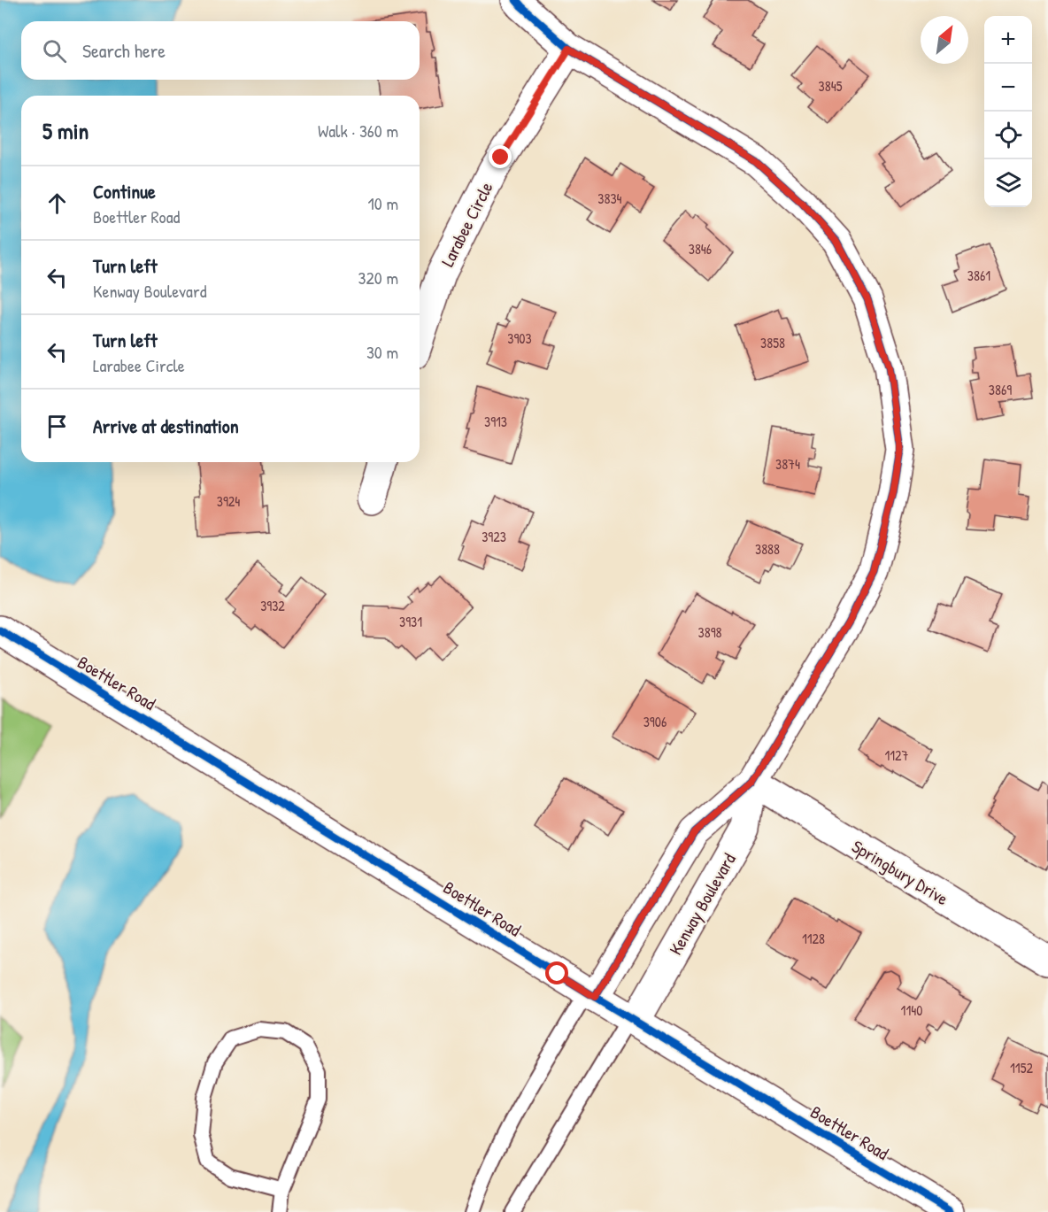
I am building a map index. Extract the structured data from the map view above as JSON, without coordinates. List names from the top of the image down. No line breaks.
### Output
{"streets":{"street":["Larabee Circle","Boettler Road","Springbury Drive","Kenway Boulevard"]},"crossings":[["Larabee Circle","Kenway Boulevard"],["Boettler Road","Kenway Boulevard"],["Springbury Drive","Kenway Boulevard"]],"house_numbers":["3845","3834","3846","3861","3903","3858","3869","3913","3874","3924","3923","3888","3932","3931","3898","3906","1127","1128","1140","1152"],"north":"top right","page":{"map_buttons":["+","−"],"search":"Search here","heading":["5 min","Walk · 360 m"],"list":[["Continue","Boettler Road","10 m"],["Turn left","Kenway Boulevard","320 m"],["Turn left","Larabee Circle","30 m"],"Arrive at destination"]}}
